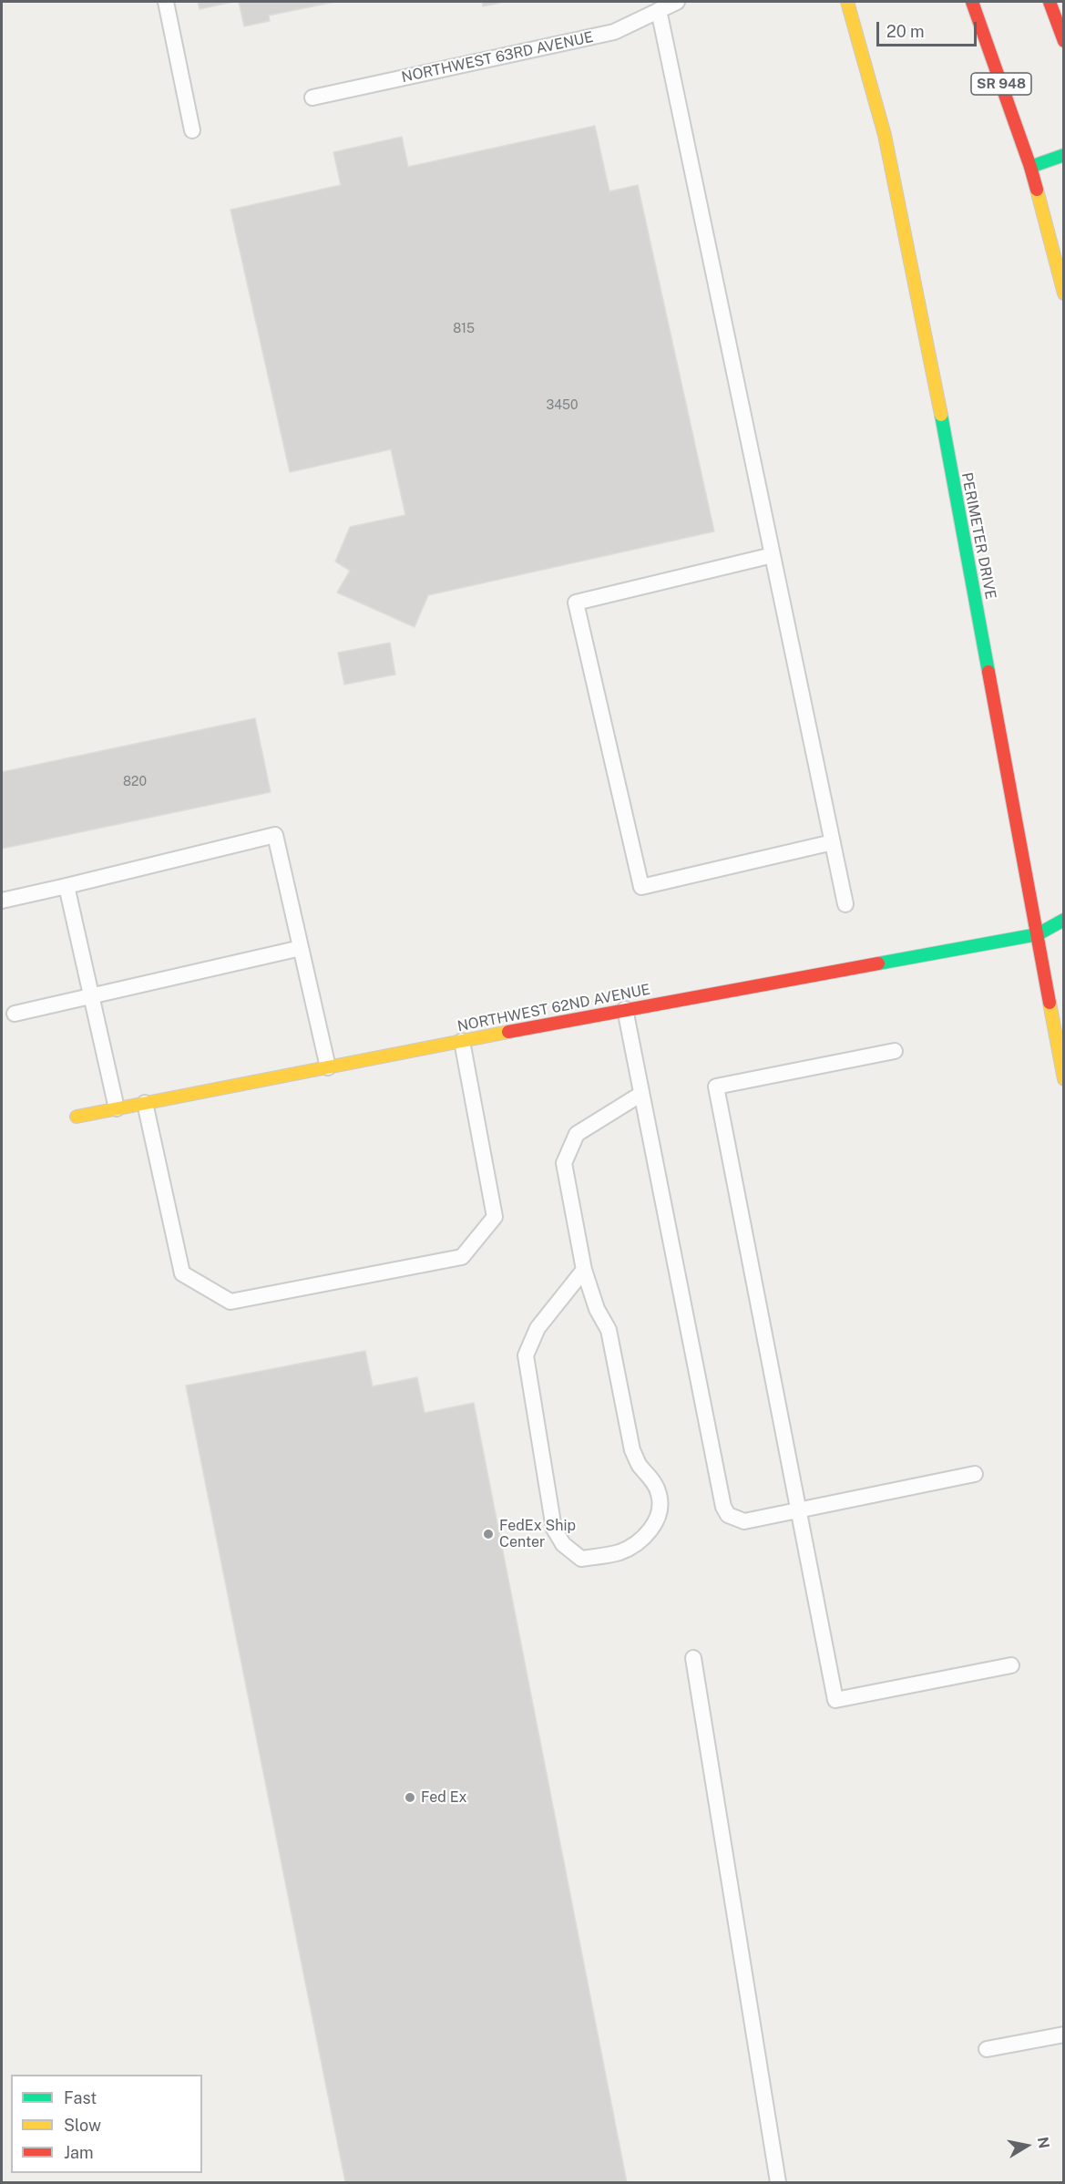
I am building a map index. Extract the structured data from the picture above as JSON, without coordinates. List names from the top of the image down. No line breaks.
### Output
{"streets":{"street":["SR 948","PERIMETER DRIVE","NORTHWEST 62ND AVENUE"],"lane":["NORTHWEST 63RD AVENUE"]},"crossings":[["PERIMETER DRIVE","NORTHWEST 62ND AVENUE"]],"places":["FedEx Ship Center","Fed Ex"],"house_numbers":["815","3450","820"],"legend":["Fast","Slow","Jam"],"scale_bar":"20 m","north":"right"}
